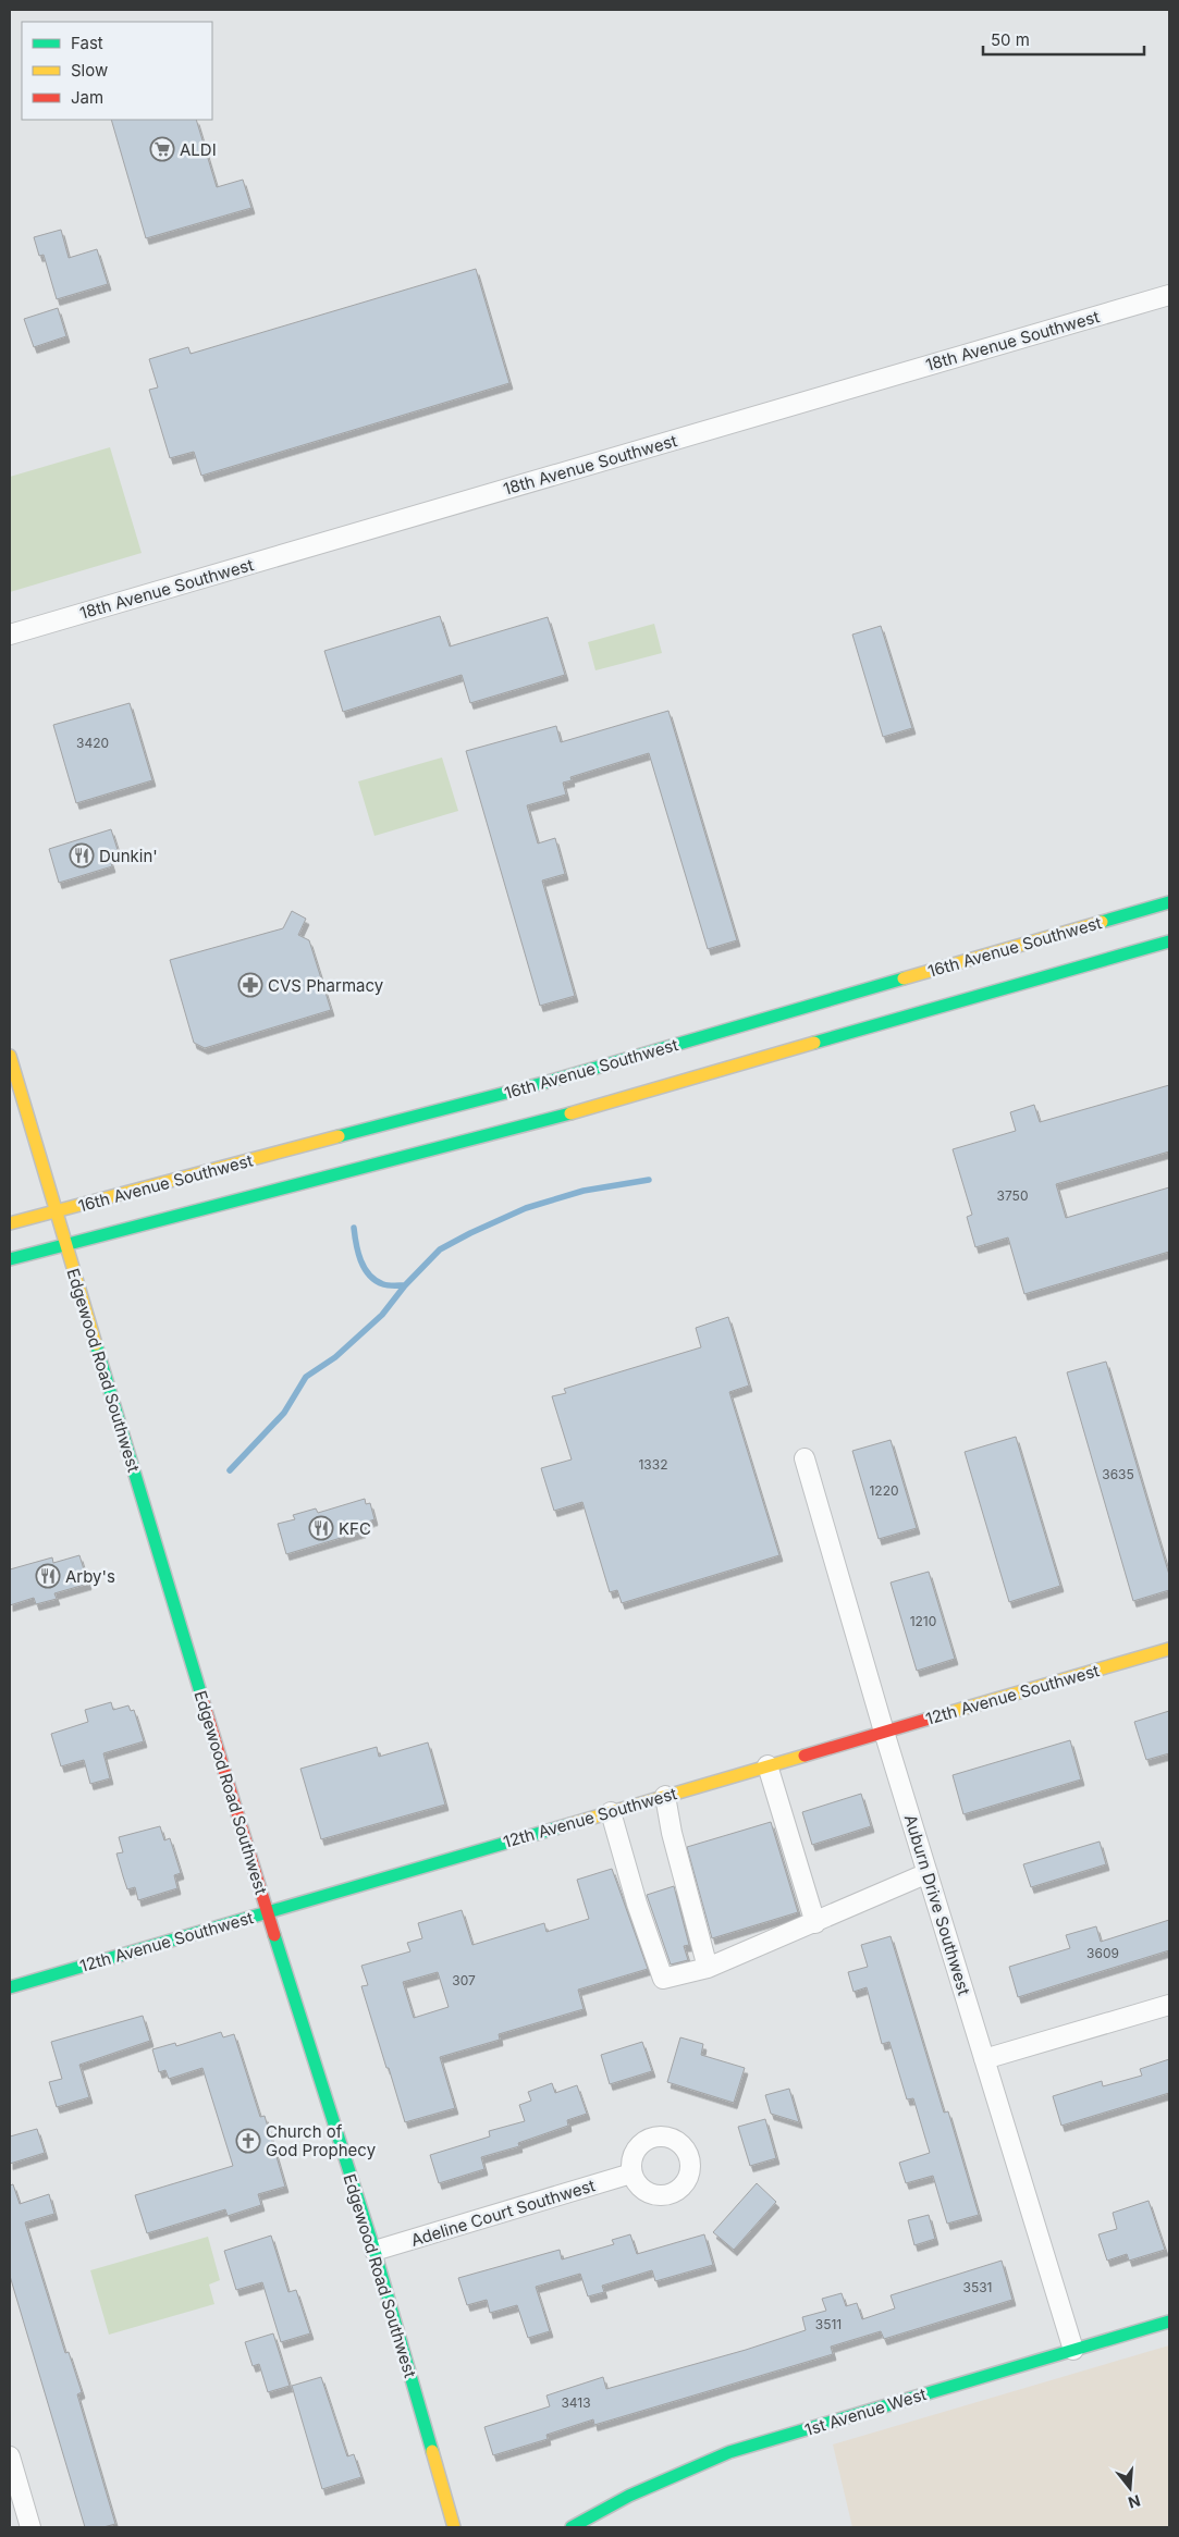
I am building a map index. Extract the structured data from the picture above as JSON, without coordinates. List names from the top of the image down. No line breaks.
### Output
{"streets":{"main road":["16th Avenue Southwest","Edgewood Road Southwest","12th Avenue Southwest","1st Avenue West"],"street":["18th Avenue Southwest","Auburn Drive Southwest","Adeline Court Southwest"]},"crossings":[["16th Avenue Southwest","Edgewood Road Southwest"],["Edgewood Road Southwest","12th Avenue Southwest"],["Edgewood Road Southwest","Adeline Court Southwest"],["12th Avenue Southwest","Auburn Drive Southwest"],["Auburn Drive Southwest","1st Avenue West"]],"places":{"supermarket":["ALDI"],"restaurant":["Dunkin'","KFC","Arby's"],"pharmacy":["CVS Pharmacy"],"church":["Church of God Prophecy"]},"house_numbers":["3420","3750","1332","3635","1220","1210","3609","307","3531","3511","3413"],"legend":["Fast","Slow","Jam"],"scale_bar":"50 m","north":"bottom"}
